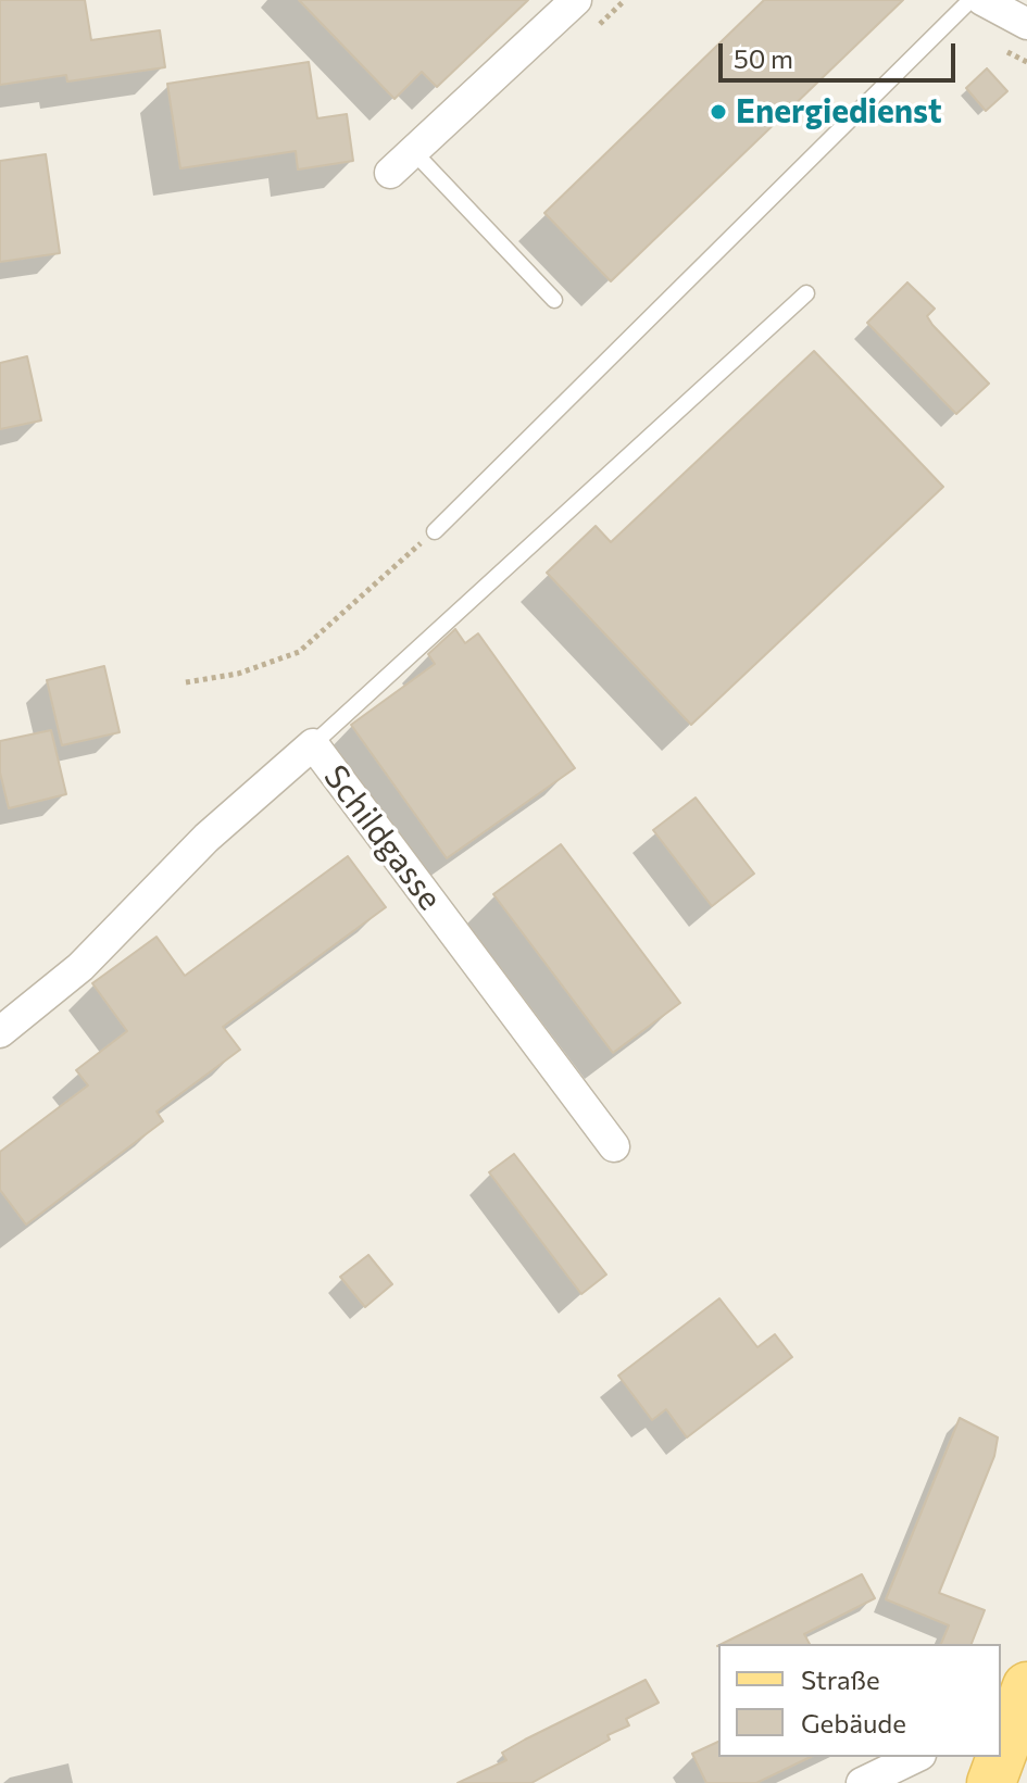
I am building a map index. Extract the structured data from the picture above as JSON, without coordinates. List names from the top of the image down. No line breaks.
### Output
{"streets":{"street":["Schildgasse"]},"places":["Energiedienst"],"legend":["Straße","Gebäude"],"scale_bar":"50 m"}
